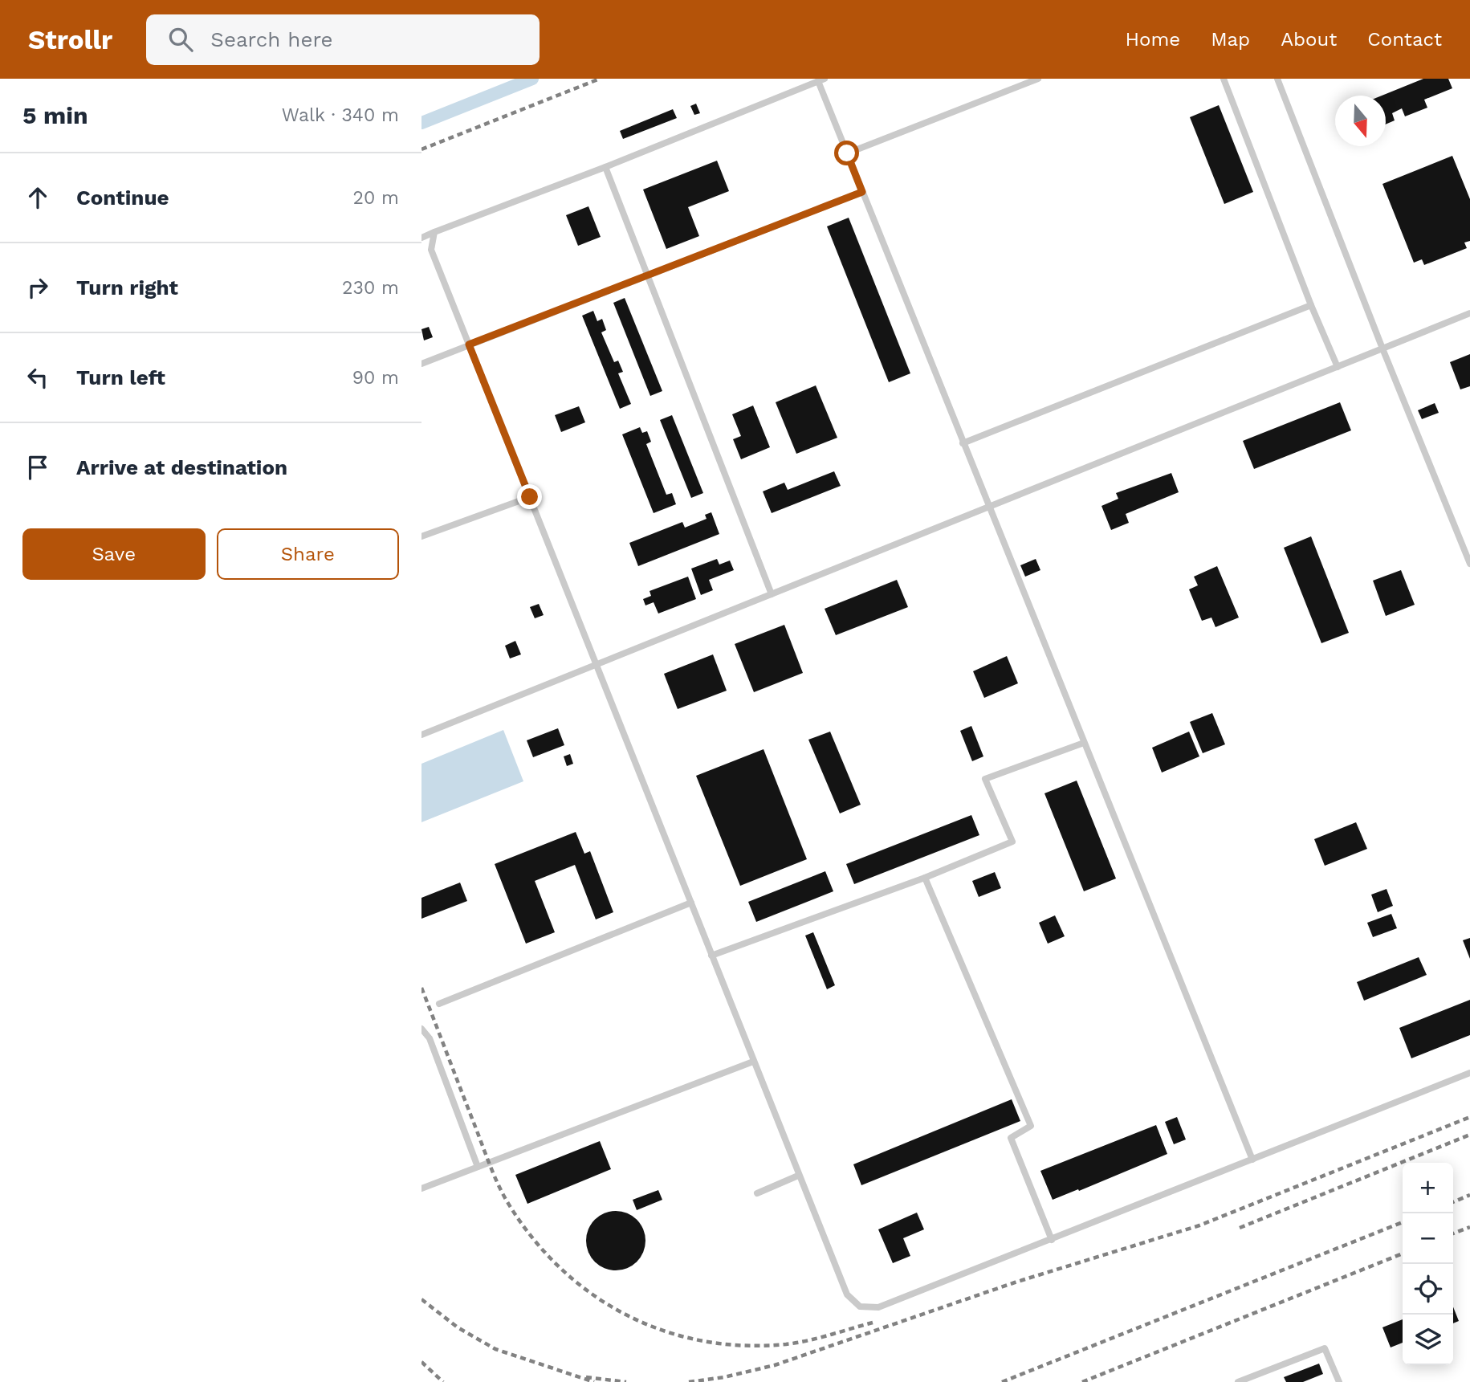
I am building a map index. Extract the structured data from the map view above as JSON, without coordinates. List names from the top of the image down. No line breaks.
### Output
{"north":"bottom","page":{"header":"Strollr","search":"Search here","nav":["Home","Map","About","Contact"],"heading":["5 min","Walk · 340 m"],"list":[["Continue","20 m"],["Turn right","230 m"],["Turn left","90 m"],"Arrive at destination"],"buttons":["Save","Share"],"map_buttons":["+","−"]}}
